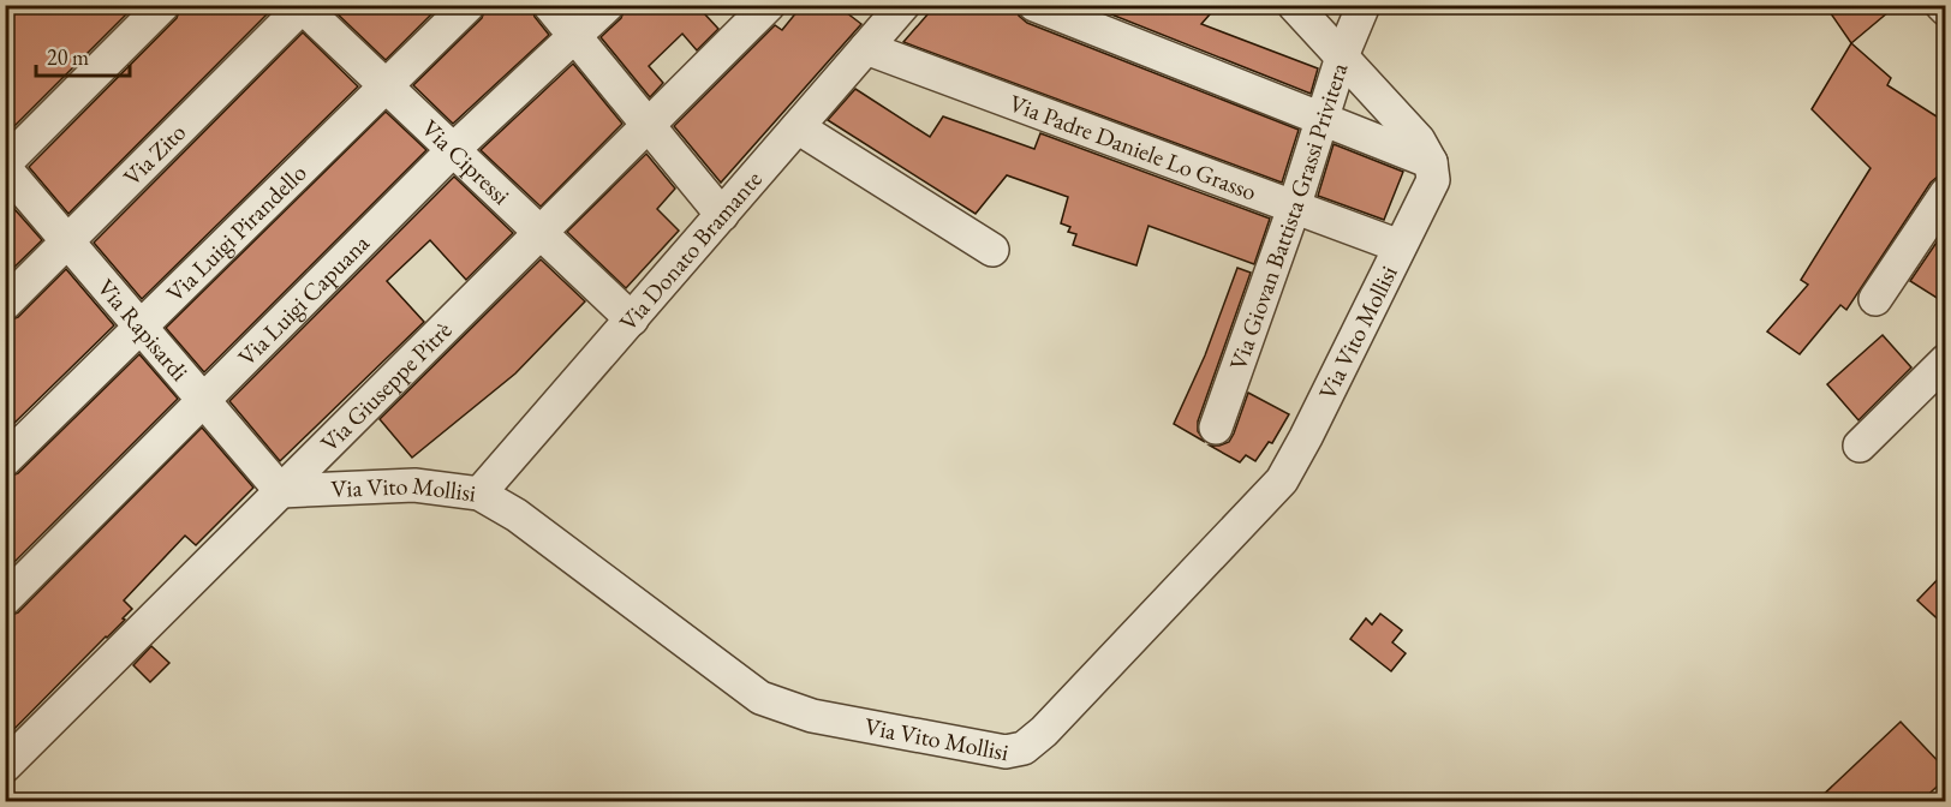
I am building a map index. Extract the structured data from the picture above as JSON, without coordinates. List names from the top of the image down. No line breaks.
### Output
{"streets":{"street":["Via Padre Daniele Lo Grasso","Via Zito","Via Cipressi","Via Giovan Battista Grassi Privitera","Via Luigi Pirandello","Via Donato Bramante","Via Luigi Capuana","Via Rapisardi","Via Vito Mollisi","Via Giuseppe Pitrè"]},"crossings":[["Via Padre Daniele Lo Grasso","Via Giovan Battista Grassi Privitera"],["Via Padre Daniele Lo Grasso","Via Donato Bramante"],["Via Padre Daniele Lo Grasso","Via Vito Mollisi"],["Via Zito","Via Cipressi"],["Via Zito","Via Rapisardi"],["Via Cipressi","Via Luigi Pirandello"],["Via Cipressi","Via Donato Bramante"],["Via Cipressi","Via Luigi Capuana"],["Via Cipressi","Via Giuseppe Pitrè"],["Via Luigi Pirandello","Via Rapisardi"],["Via Donato Bramante","Via Vito Mollisi"],["Via Luigi Capuana","Via Rapisardi"],["Via Rapisardi","Via Vito Mollisi"],["Via Rapisardi","Via Giuseppe Pitrè"],["Via Vito Mollisi","Via Giuseppe Pitrè"]],"scale_bar":"20 m"}
